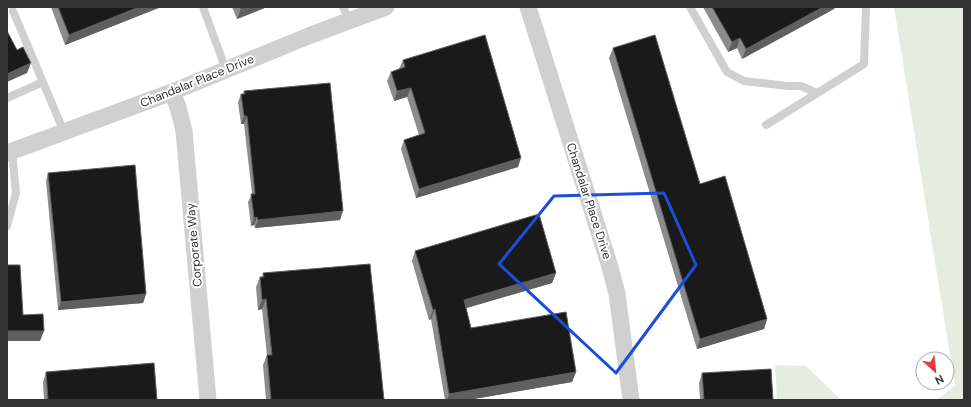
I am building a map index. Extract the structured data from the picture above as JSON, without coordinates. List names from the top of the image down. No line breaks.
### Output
{"streets":{"street":["Chandalar Place Drive","Corporate Way"]},"crossings":[["Chandalar Place Drive","Corporate Way"]],"north":"bottom right"}
